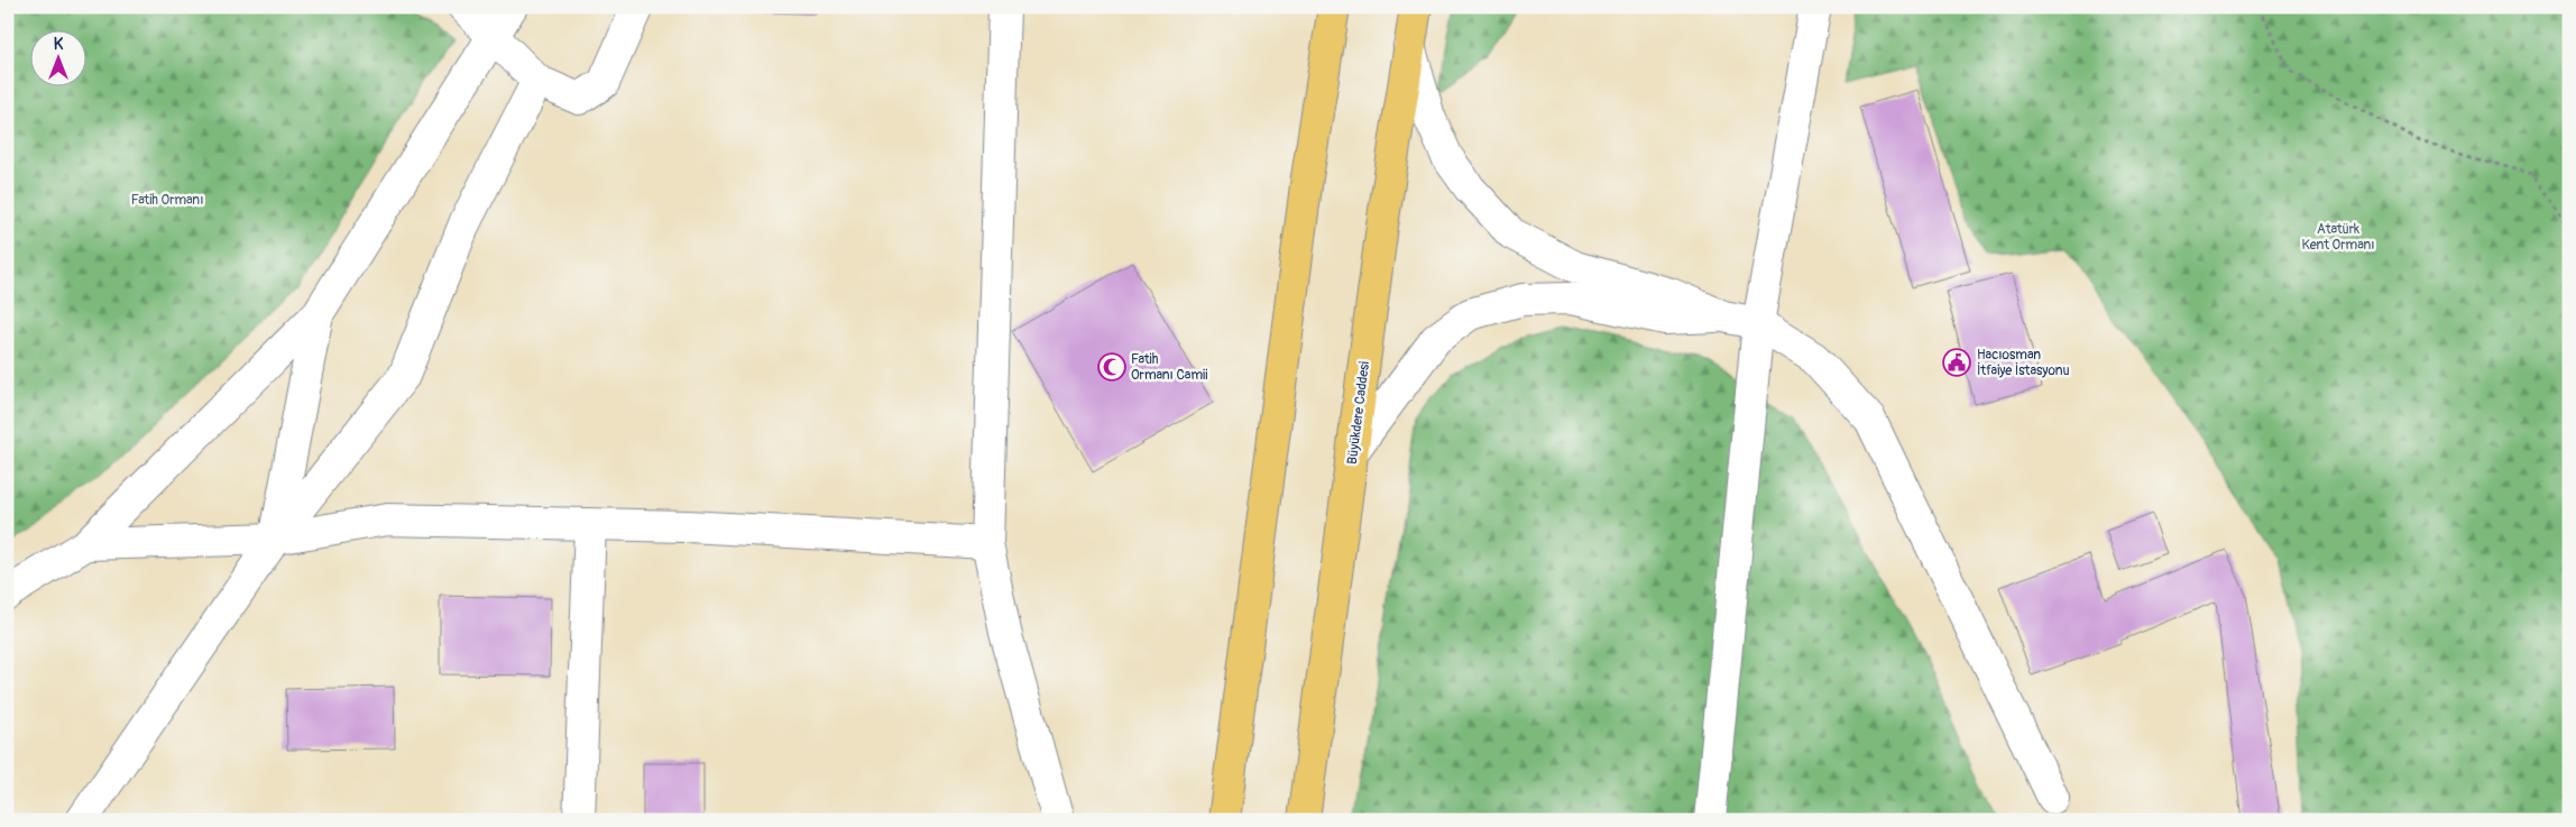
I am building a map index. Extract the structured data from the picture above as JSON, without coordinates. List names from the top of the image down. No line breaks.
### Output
{"streets":{"main road":["Büyükdere Caddesi"]},"parks":["Fatih Ormanı","Atatürk Kent Ormanı"],"places":{"public building":["Hacıosman İtfaiye İstasyonu"],"mosque":["Fatih Ormanı Camii"]},"north":"top"}
